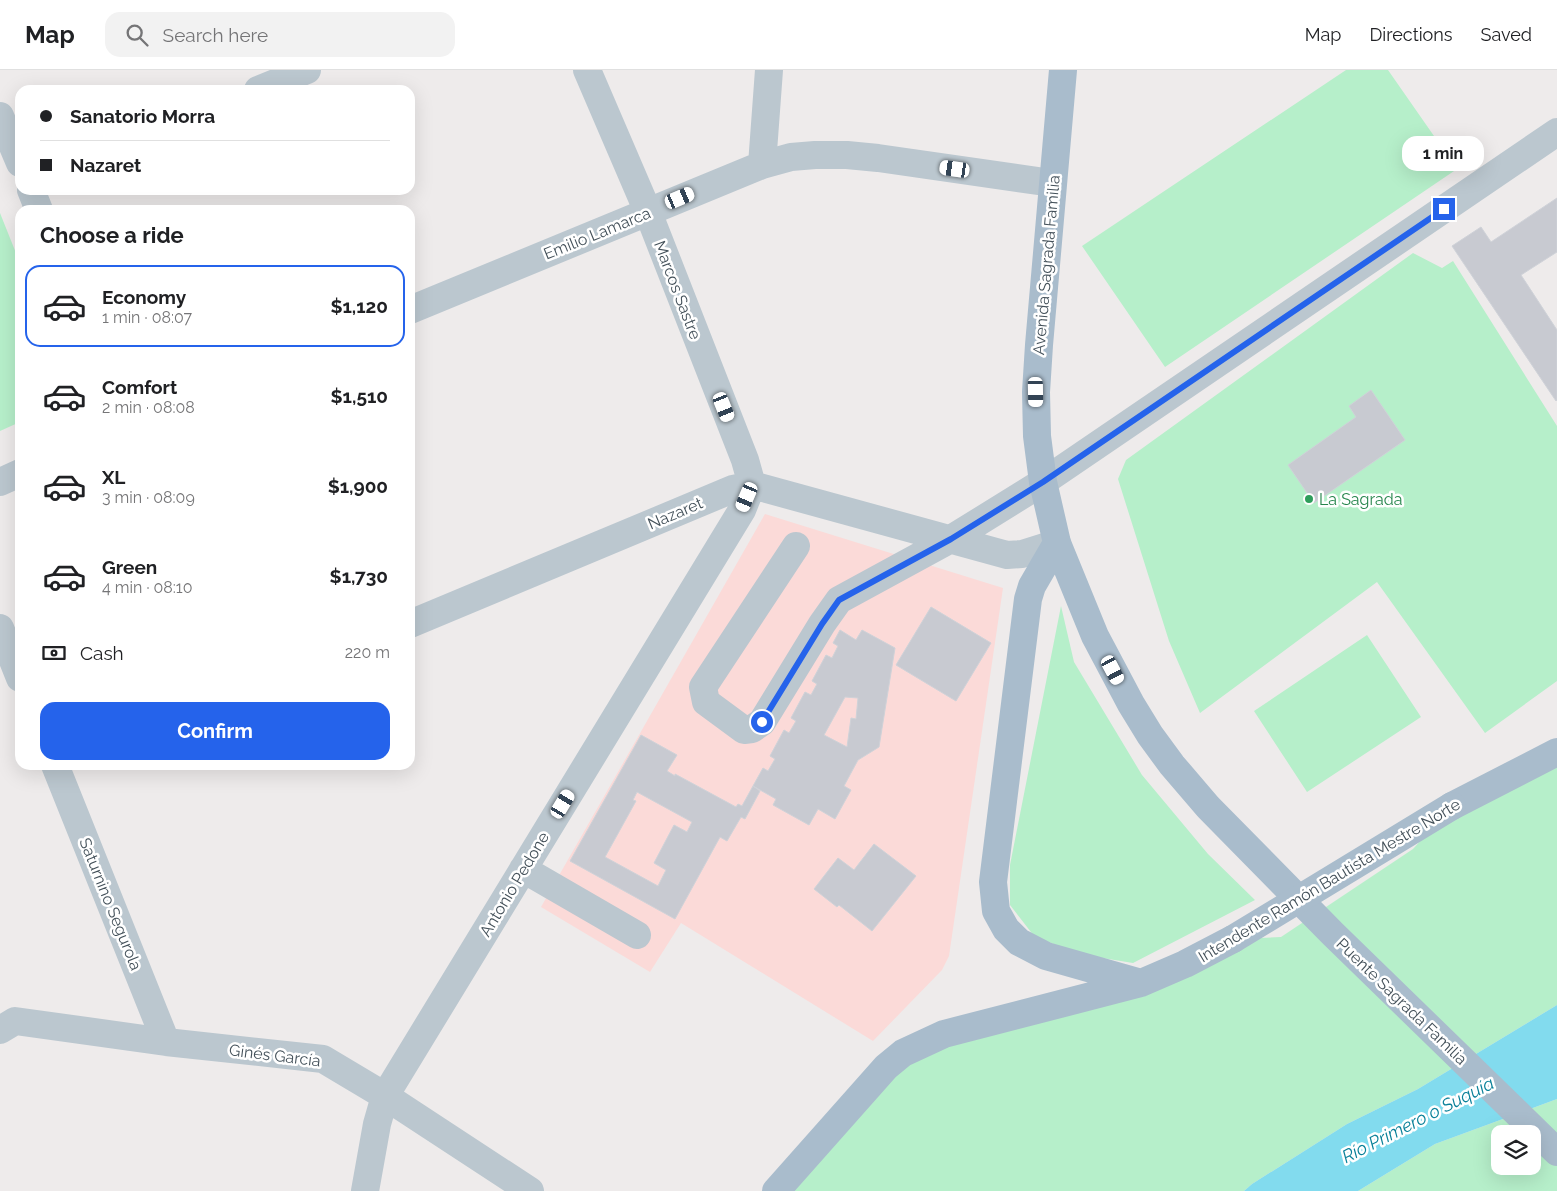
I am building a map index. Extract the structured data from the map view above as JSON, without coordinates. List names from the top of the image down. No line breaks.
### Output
{"streets":{"main road":["Avenida Sagrada Familia","Intendente Ramón Bautista Mestre Norte","Puente Sagrada Familia"],"street":["Emilio Lamarca","Marcos Sastre","Nazaret","Antonio Pedone","Saturnino Segurola","Ginés García"]},"crossings":[["Emilio Lamarca","Avenida Sagrada Familia"],["Emilio Lamarca","Marcos Sastre"],["Avenida Sagrada Familia","Nazaret"],["Avenida Sagrada Familia","Puente Sagrada Familia"],["Marcos Sastre","Nazaret"],["Marcos Sastre","Antonio Pedone"],["Nazaret","Antonio Pedone"],["Antonio Pedone","Ginés García"],["Saturnino Segurola","Ginés García"]],"water":["Río Primero o Suquía"],"places":["La Sagrada"],"page":{"header":"Map","search":"Search here","nav":["Map","Directions","Saved"],"banner":["Sanatorio Morra","Nazaret"],"bubble":"1 min","heading":"Choose a ride","list":[{"name":"Economy","note":"1 min · 08:07","value":"$1,120"},{"name":"Comfort","note":"2 min · 08:08","value":"$1,510"},{"name":"XL","note":"3 min · 08:09","value":"$1,900"},{"name":"Green","note":"4 min · 08:10","value":"$1,730"}],"pay":["Cash","220 m"],"buttons":"Confirm"}}
